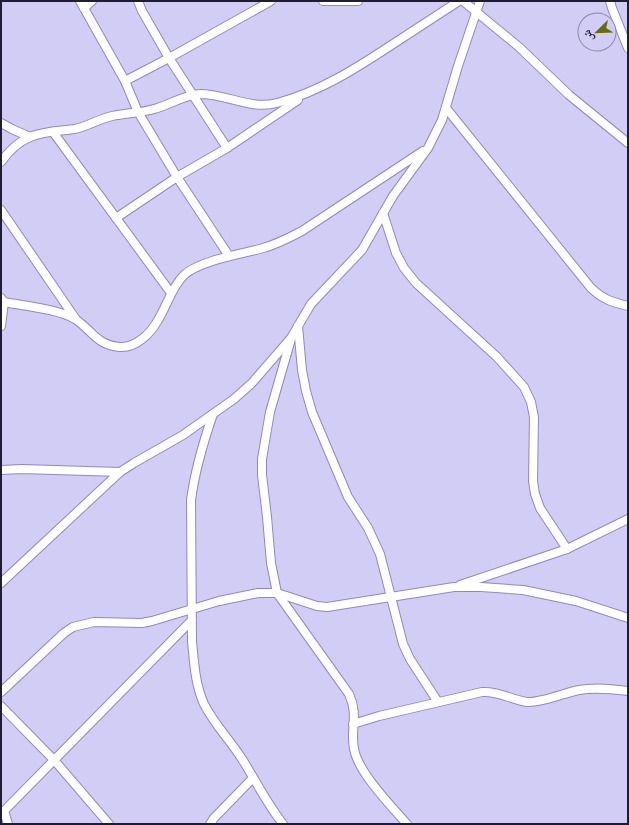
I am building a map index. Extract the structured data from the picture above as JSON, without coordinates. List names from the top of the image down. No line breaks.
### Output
{"north":"bottom left"}
